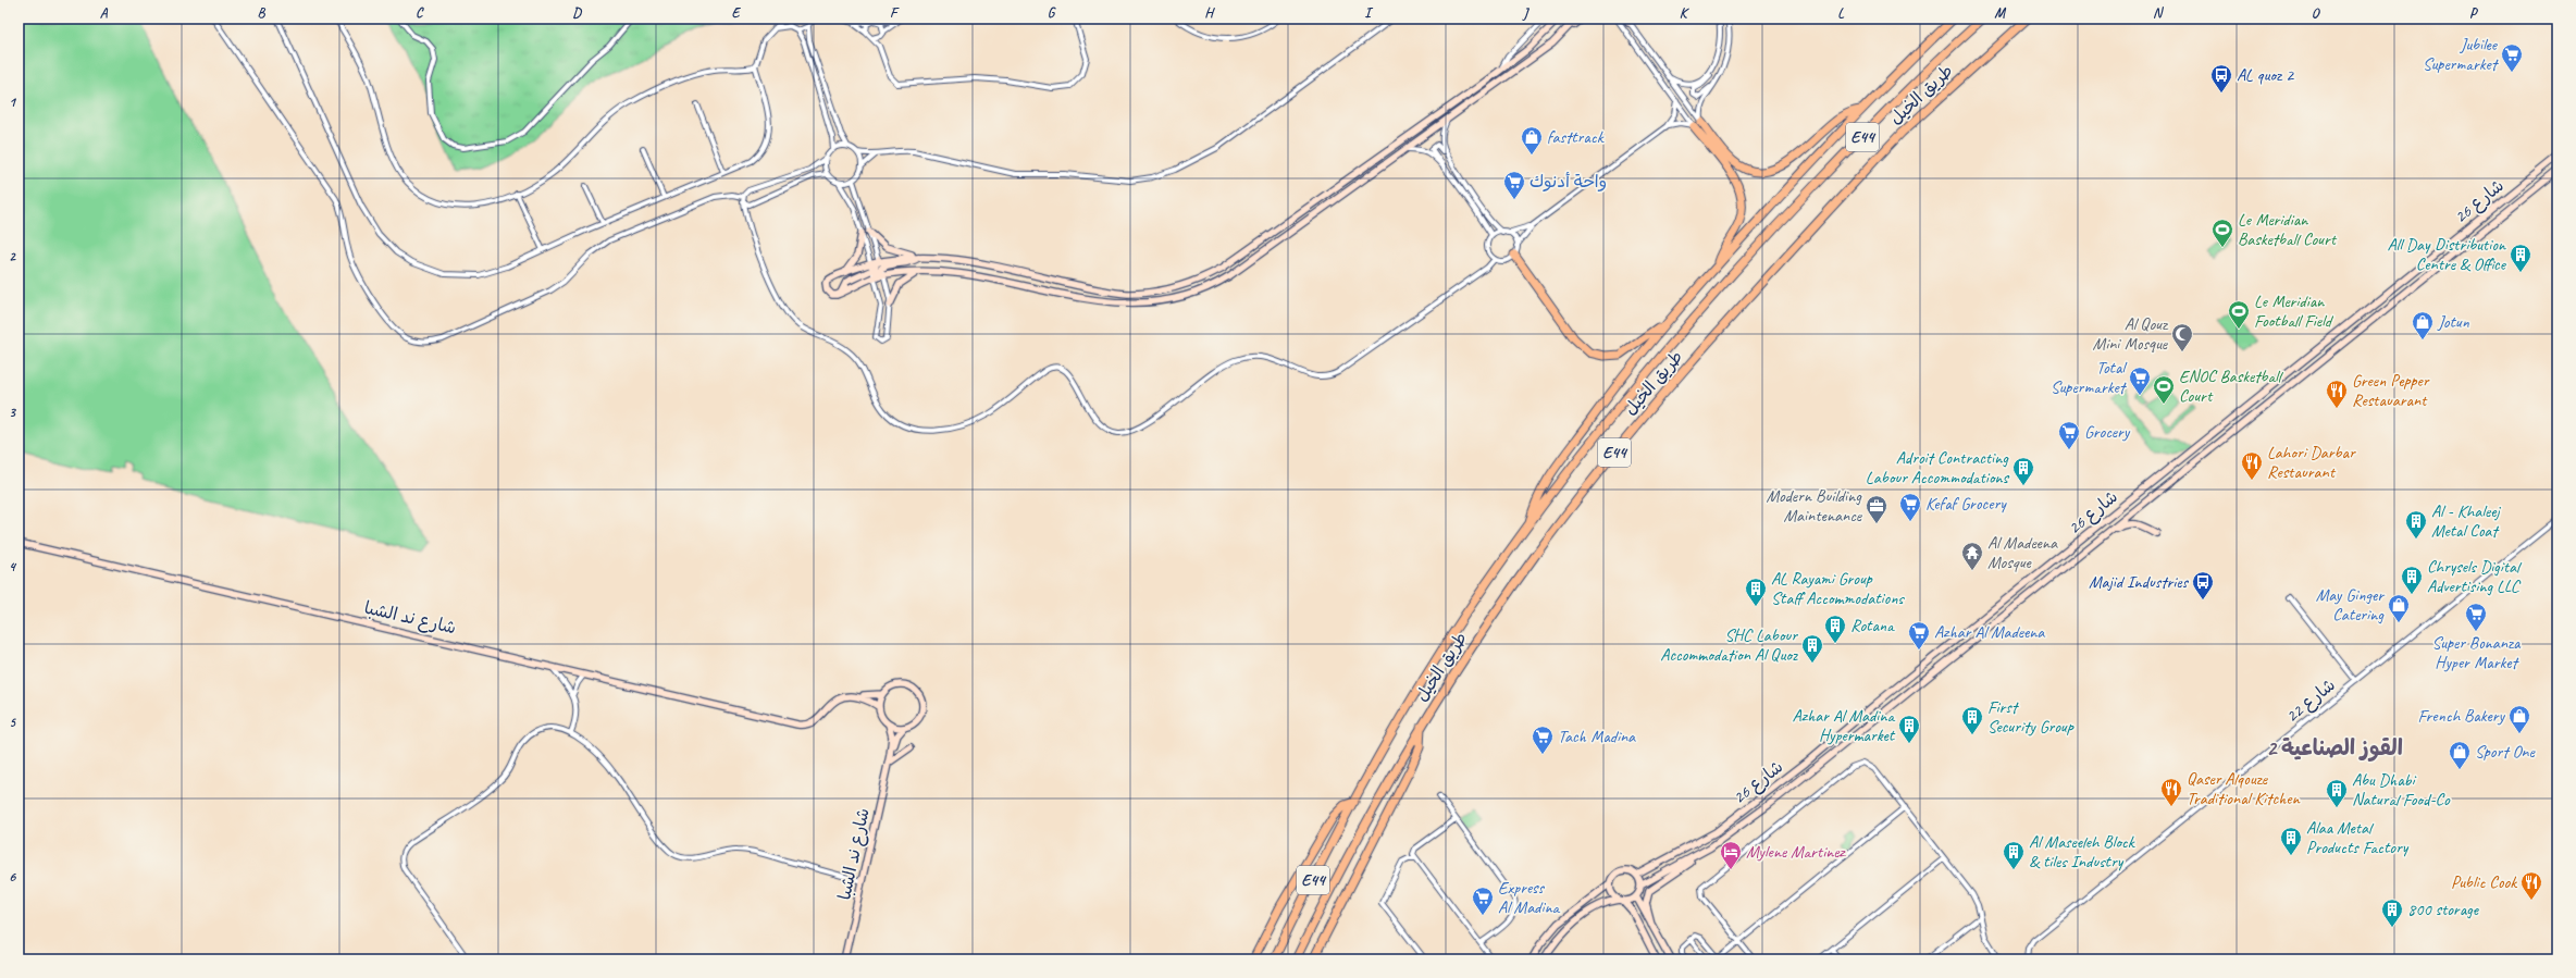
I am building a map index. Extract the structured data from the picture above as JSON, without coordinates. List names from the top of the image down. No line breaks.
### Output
{"streets":{"highway":["طريق الخيل","E44"],"street":["شارع 26","شارع ند الشبا","شارع 22"]},"districts":["القوز الصناعية 2"],"places":{"supermarket":["Jubilee Supermarket","واحة أدنوك","Total Supermarket","Grocery","Kefaf Grocery","Super Bonanza Hyper Market","Azhar Al Madeena","Tach Madina","Express Al Madina"],"bus stop":["AL quoz 2","Majid Industries"],"shop":["fasttrack","Jotun","May Ginger Catering","French Bakery","Sport One"],"sports":["Le Meridian Basketball Court","Le Meridian Football Field","ENOC Basketball Court"],"building":["All Day Distribution Centre & Office","Adroit Contracting Labour Accommodations","Al - Khaleej Metal Coat","Chrysels Digital Advertising LLC","AL Rayami Group Staff Accommodations","Rotana","SHC Labour Accommodation Al Quoz","First Security Group","Azhar Al Madina Hypermarket","Abu Dhabi Natural Food-Co","Alaa Metal Products Factory","Al Maseeleh Block & tiles Industry","800 storage"],"mosque":["Al Qouz Mini Mosque"],"restaurant":["Green Pepper Restauarant","Lahori Darbar Restaurant","Qaser Alqouze Traditional Kitchen","Public Cook"],"office":["Modern Building Maintenance"],"temple":["Al Madeena Mosque"],"hotel":["Mylene Martinez"]},"grid":{"columns":["A","B","C","D","E","F","G","H","I","J","K","L","M","N","O","P"],"rows":["1","2","3","4","5","6"]}}
